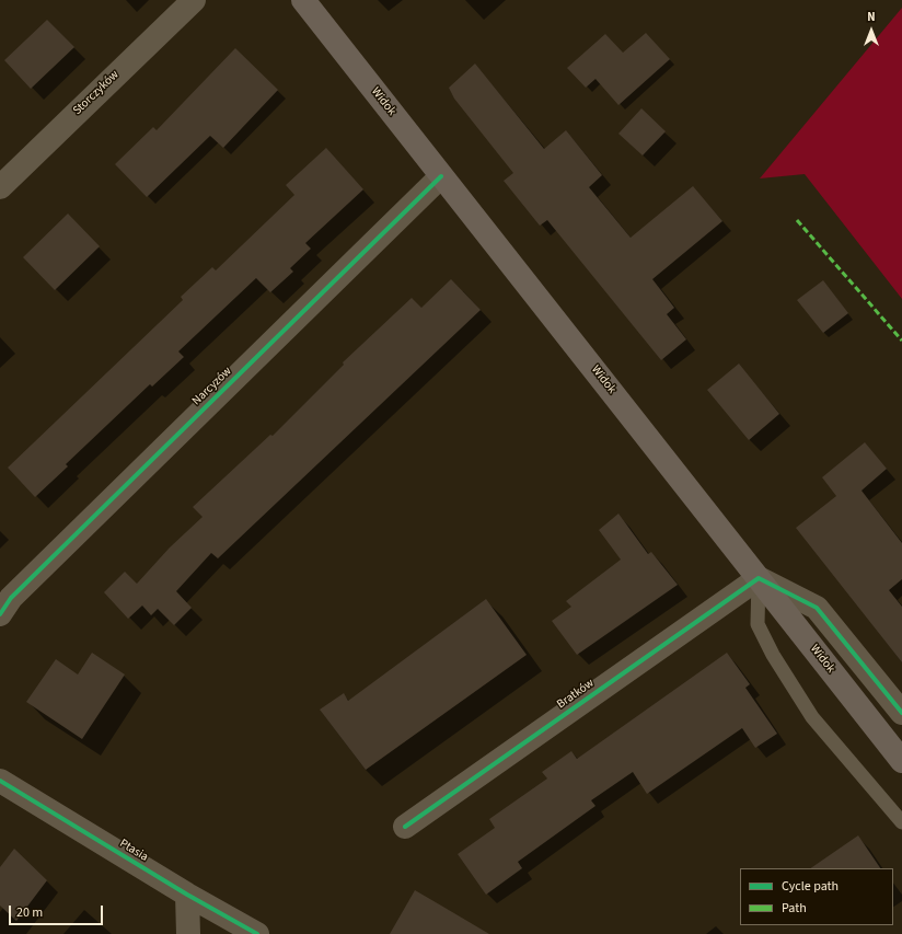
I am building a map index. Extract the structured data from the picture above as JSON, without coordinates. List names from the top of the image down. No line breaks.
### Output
{"streets":{"main road":["Widok"],"street":["Storczyków","Narcyzów","Bratków","Ptasia"]},"crossings":[["Widok","Narcyzów"],["Widok","Bratków"]],"legend":["Cycle path","Path"],"scale_bar":"20 m","north":"top"}
